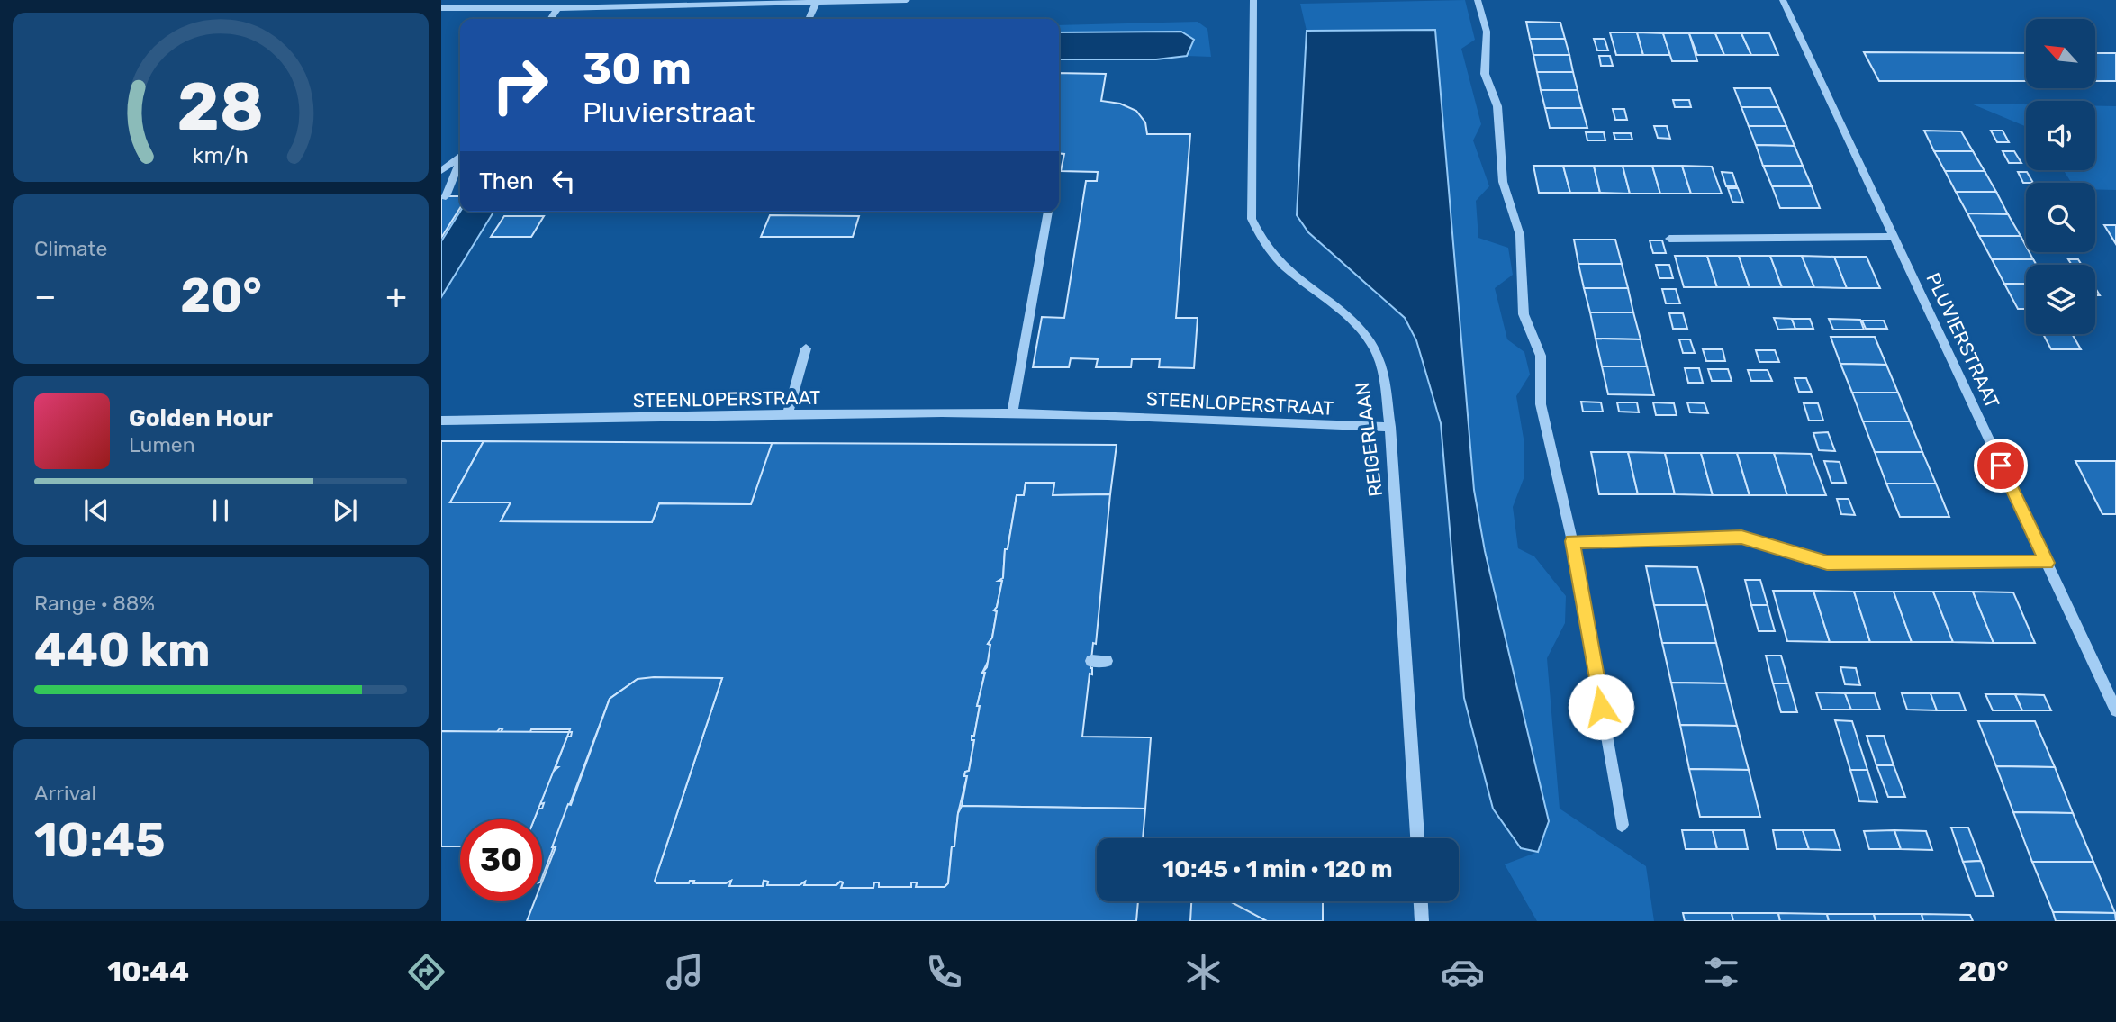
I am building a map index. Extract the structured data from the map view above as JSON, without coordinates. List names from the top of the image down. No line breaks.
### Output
{"streets":{"street":["PLUVIERSTRAAT","STEENLOPERSTRAAT","REIGERLAAN"]},"crossings":[["STEENLOPERSTRAAT","REIGERLAAN"]],"north":"top left","page":{"turn":["30 m","Pluvierstraat"],"then":"Then","tile":["Climate",["Range · 88%","440 km"],["Arrival","10:45"]],"heat":["−","20°","+"],"song":["Golden Hour","Lumen"],"limit":"30","trip":"10:45 · 1 min · 120 m","tabs":["10:44","20°"],"gauge":["28","km/h"]}}
